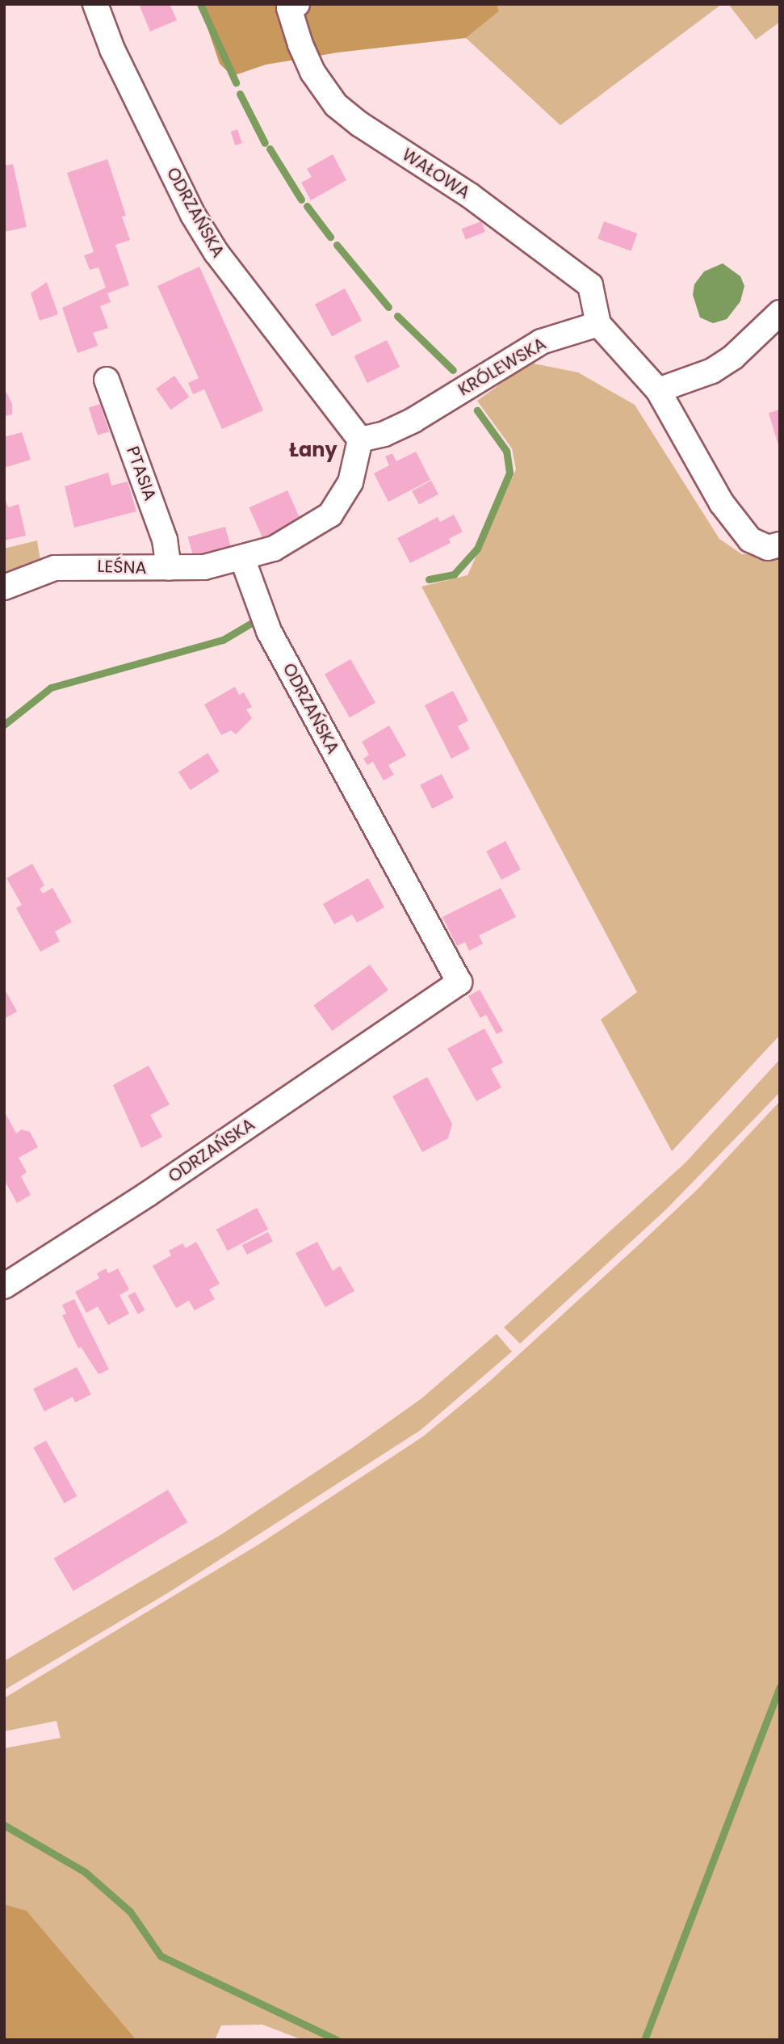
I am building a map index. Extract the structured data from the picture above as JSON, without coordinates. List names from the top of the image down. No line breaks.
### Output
{"streets":{"street":["WAŁOWA","ODRZAŃSKA","KRÓLEWSKA","PTASIA","LEŚNA"]},"crossings":[["WAŁOWA","KRÓLEWSKA"],["ODRZAŃSKA","KRÓLEWSKA"],["ODRZAŃSKA","LEŚNA"],["PTASIA","LEŚNA"]],"districts":["Łany"]}
